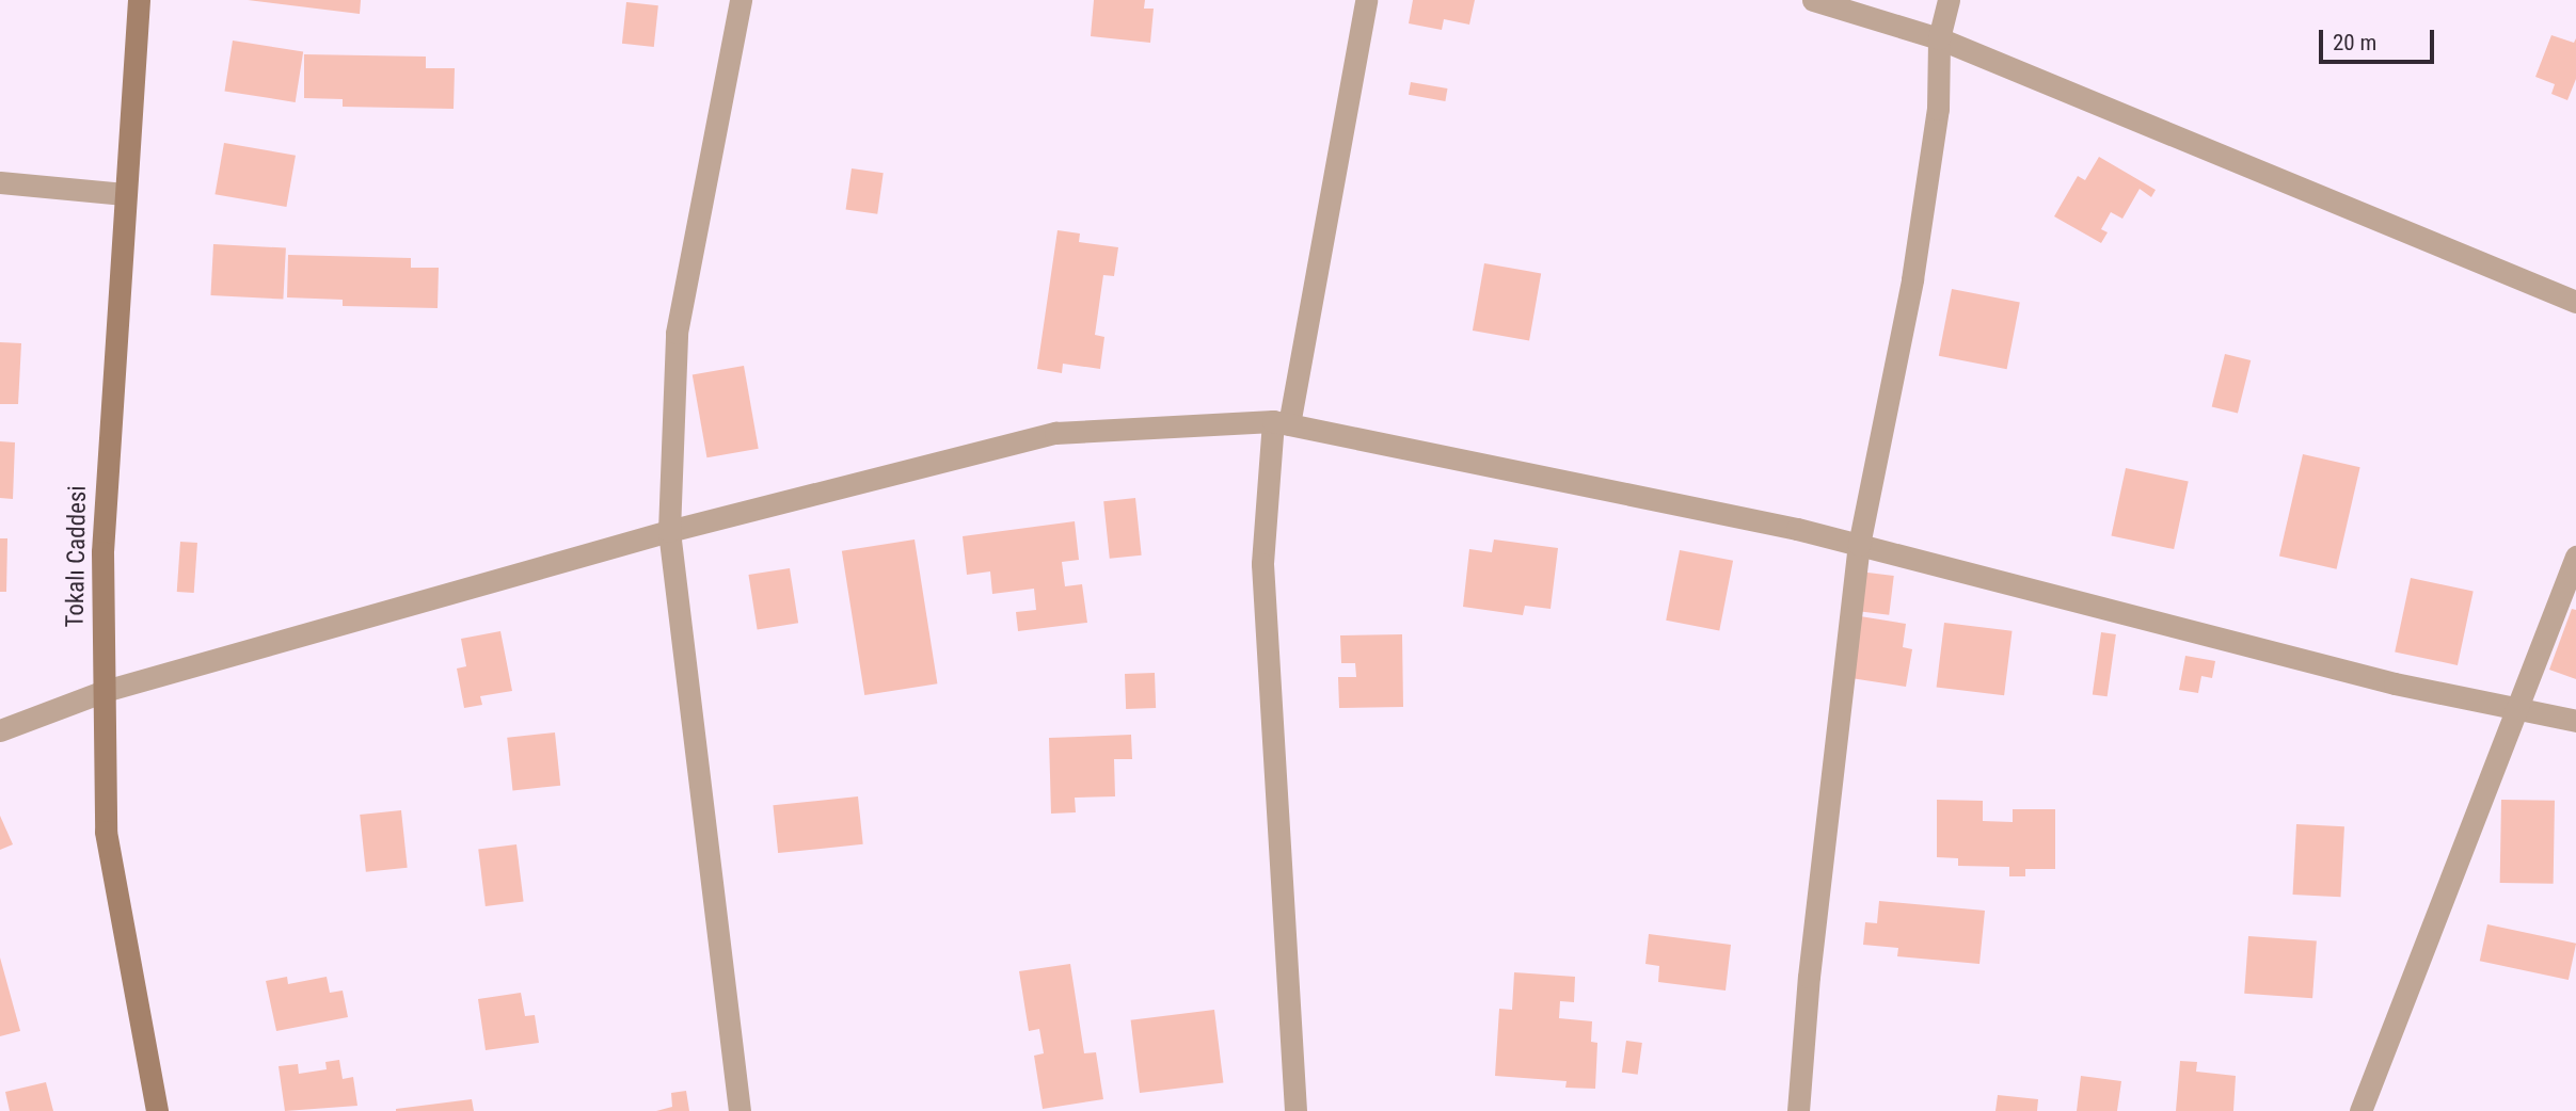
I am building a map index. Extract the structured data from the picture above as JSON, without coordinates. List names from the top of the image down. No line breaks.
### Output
{"streets":{"street":["Tokalı Caddesi"]},"scale_bar":"20 m"}
